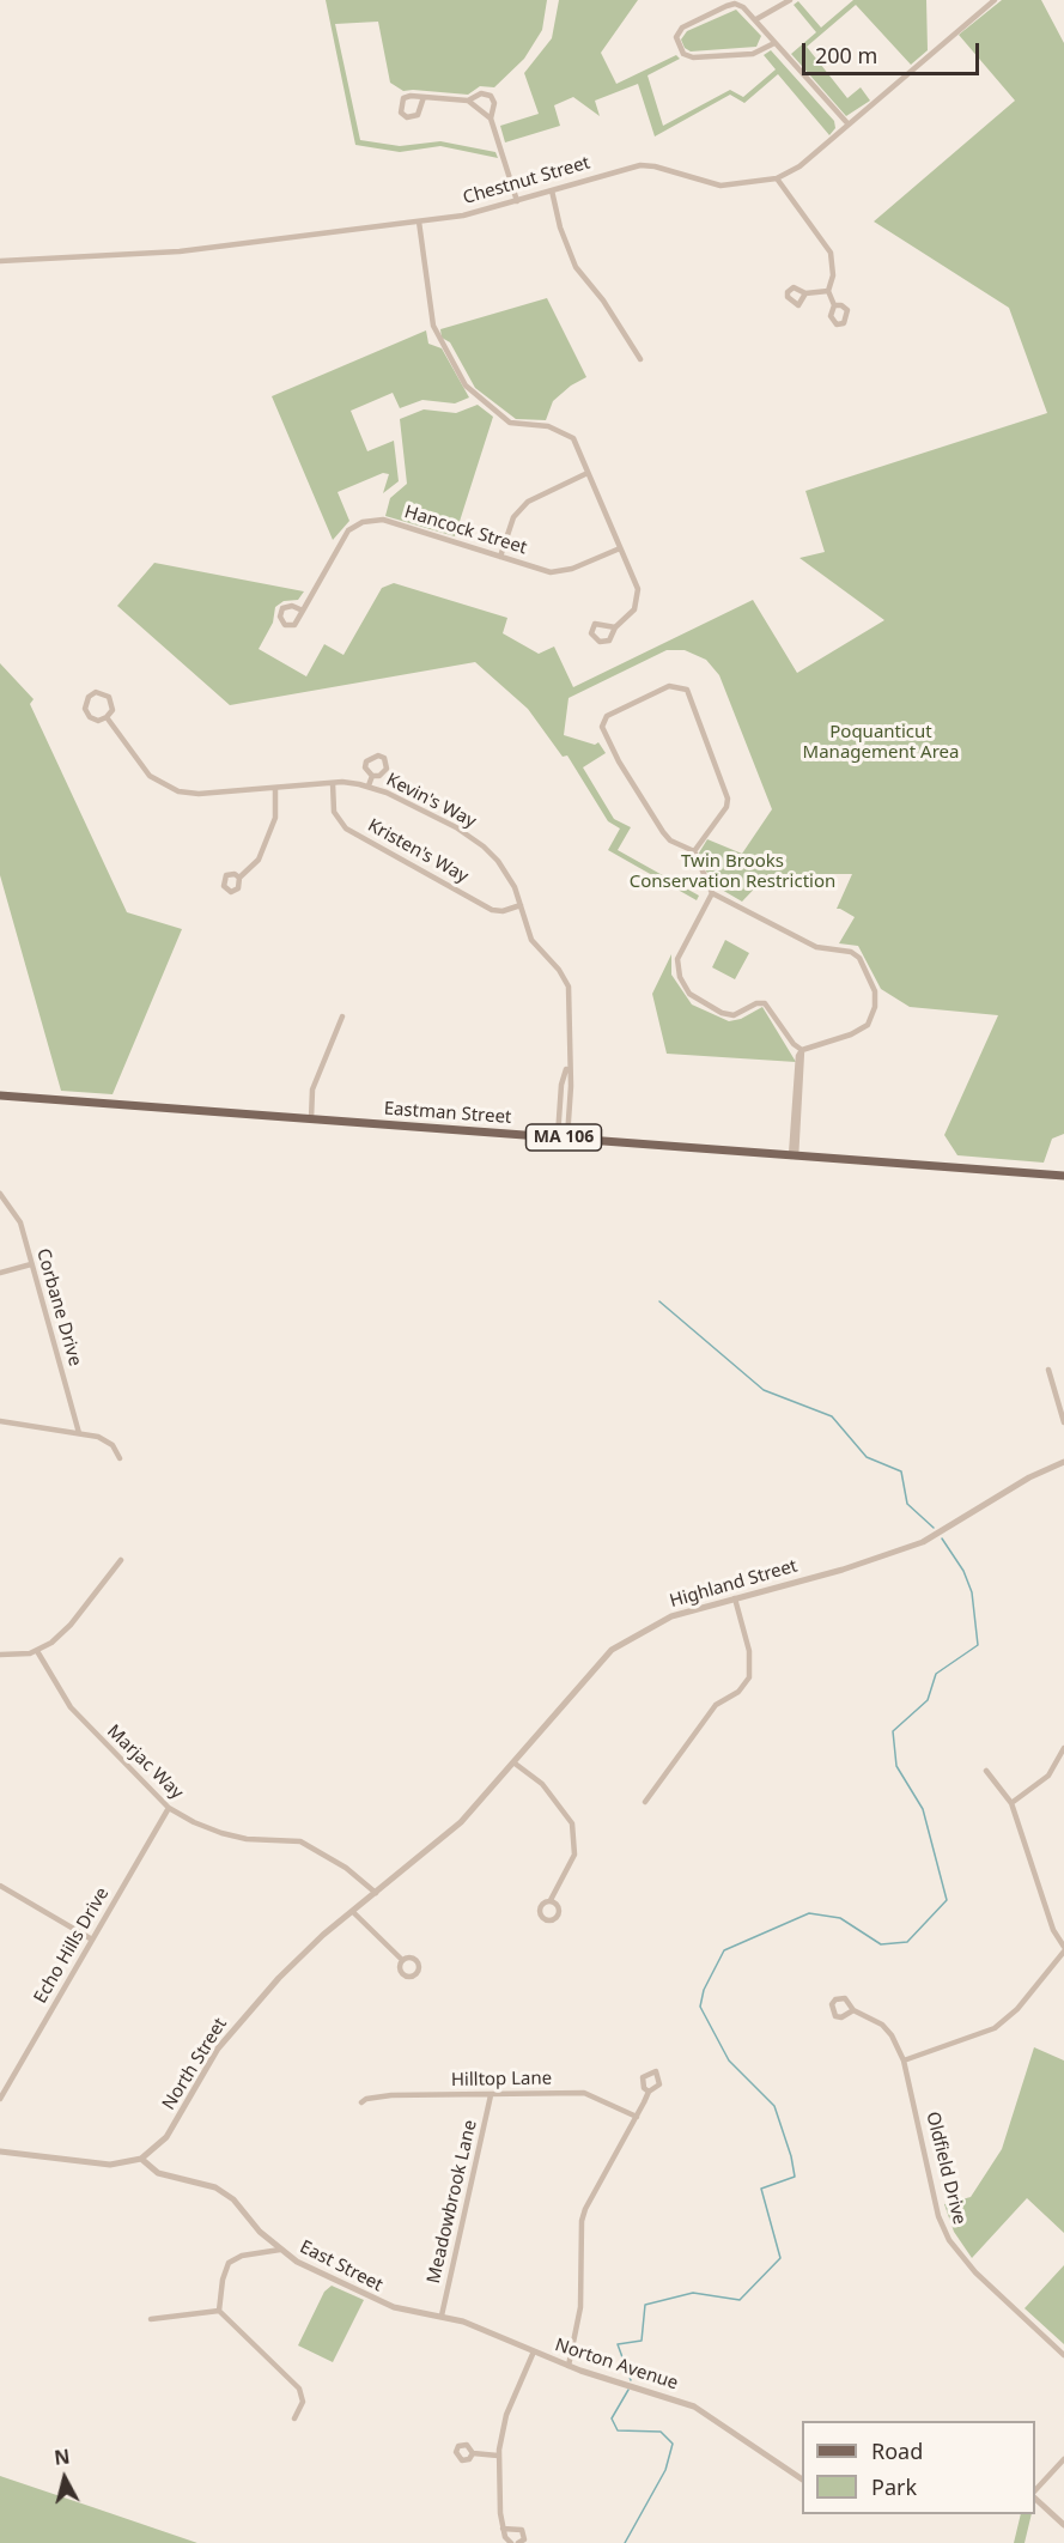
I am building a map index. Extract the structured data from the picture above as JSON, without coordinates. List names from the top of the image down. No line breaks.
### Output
{"streets":{"main road":["Eastman Street","MA 106"],"street":["Chestnut Street","Hancock Street","Kevin's Way","Kristen's Way","Corbane Drive","Highland Street","Marjac Way","Echo Hills Drive","North Street","Hilltop Lane","Oldfield Drive","Meadowbrook Lane","East Street","Norton Avenue"]},"crossings":[["Kevin's Way","Kristen's Way"],["Kevin's Way","Eastman Street"],["Highland Street","Marjac Way"],["Highland Street","North Street"],["Marjac Way","Echo Hills Drive"],["North Street","East Street"],["Hilltop Lane","Meadowbrook Lane"],["Meadowbrook Lane","Norton Avenue"],["East Street","Norton Avenue"]],"parks":["Poquanticut Management Area","Twin Brooks Conservation Restriction"],"legend":["Road","Park"],"scale_bar":"200 m","north":"top"}
